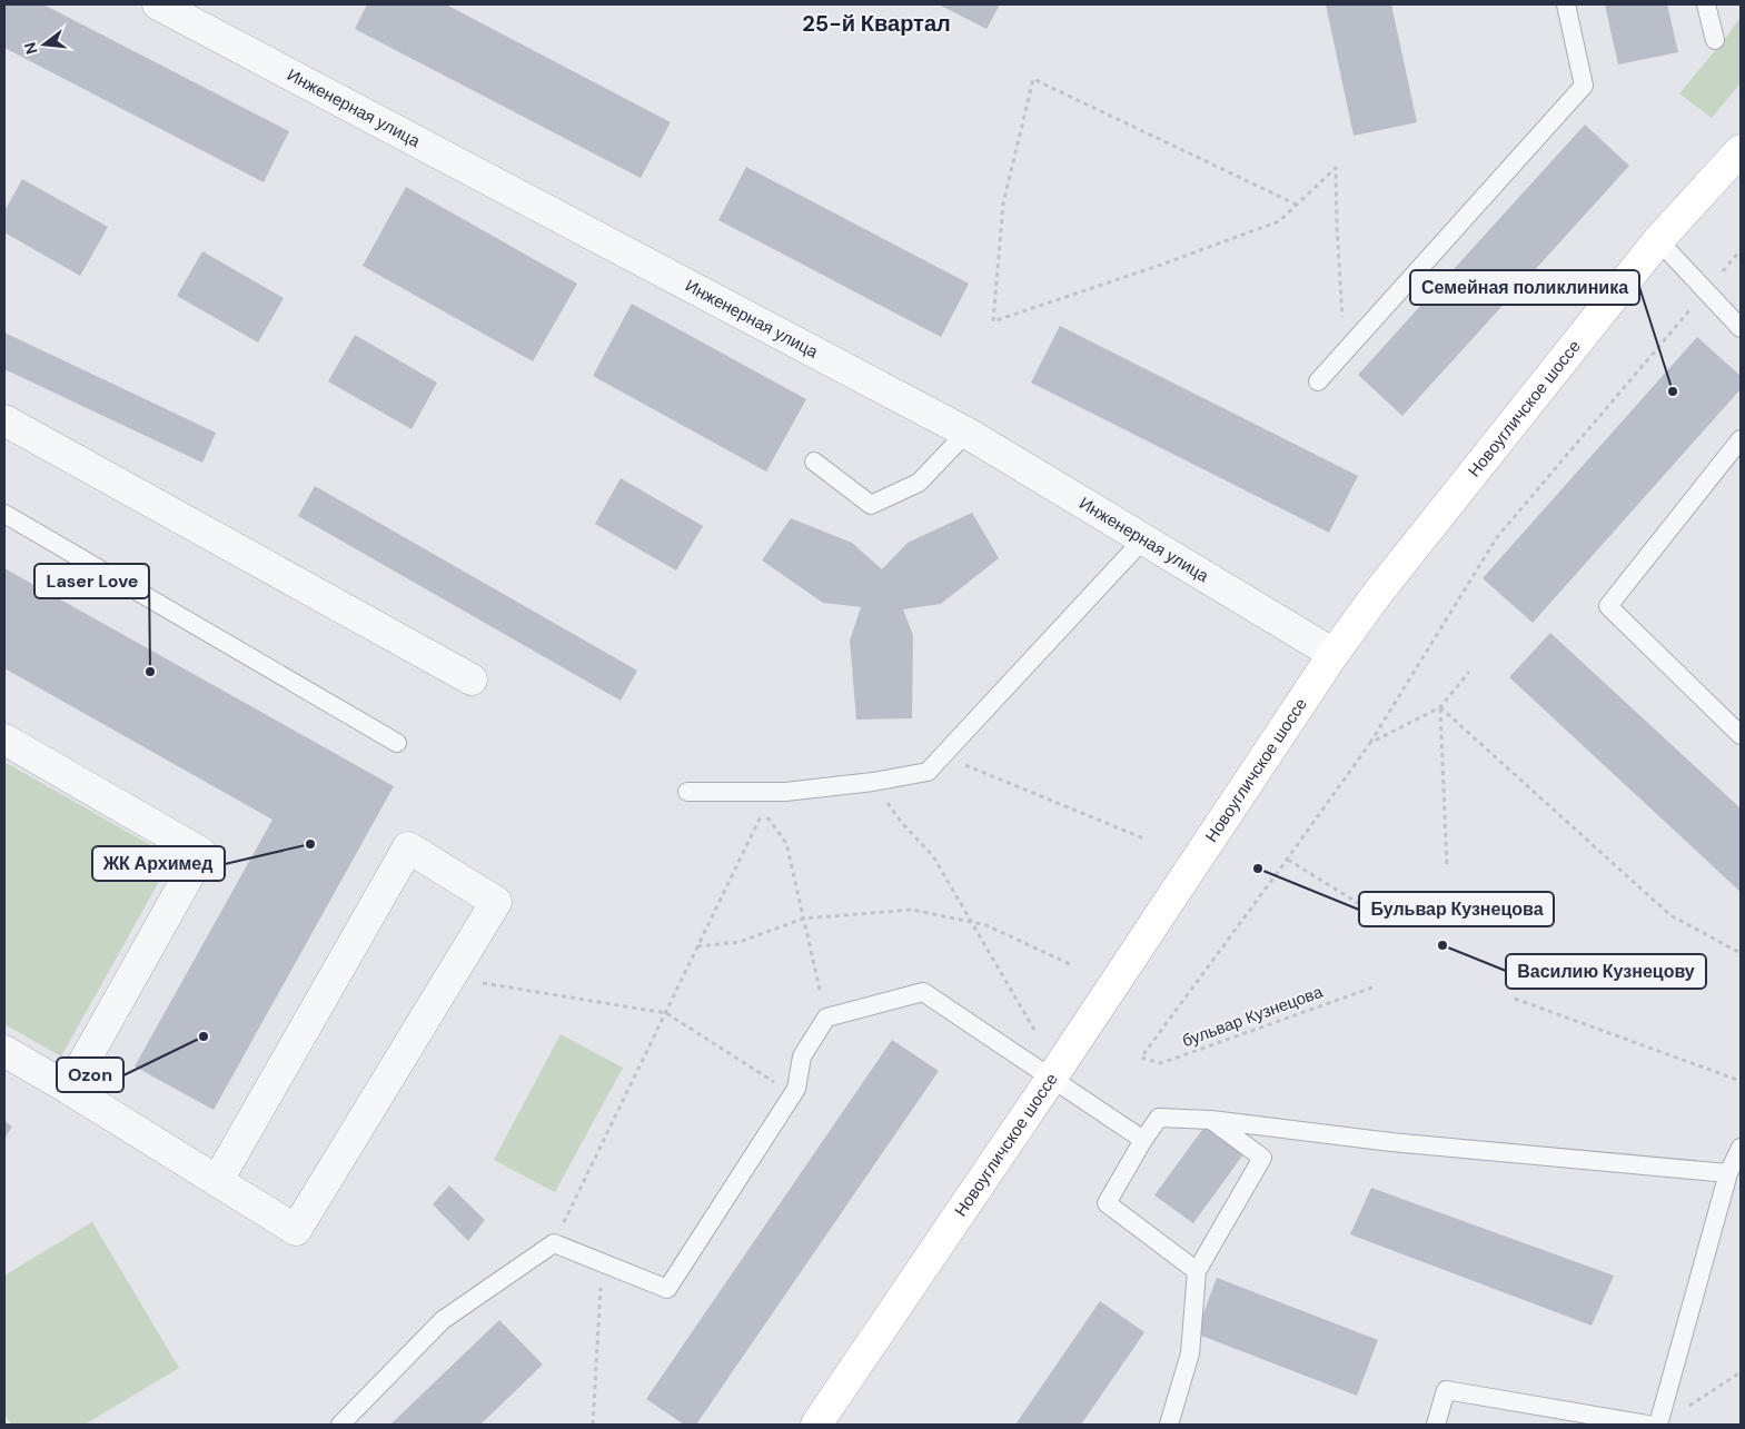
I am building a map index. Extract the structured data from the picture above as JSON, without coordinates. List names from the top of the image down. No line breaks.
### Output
{"streets":{"main road":["Новоугличское шоссе"],"street":["Инженерная улица"],"path":["бульвар Кузнецова"]},"crossings":[["Инженерная улица","Новоугличское шоссе"]],"districts":["25-й Квартал"],"places":["Семейная поликлиника","Laser Love","ЖК Архимед","Бульвар Кузнецова","Василию Кузнецову","Ozon"],"north":"left"}
